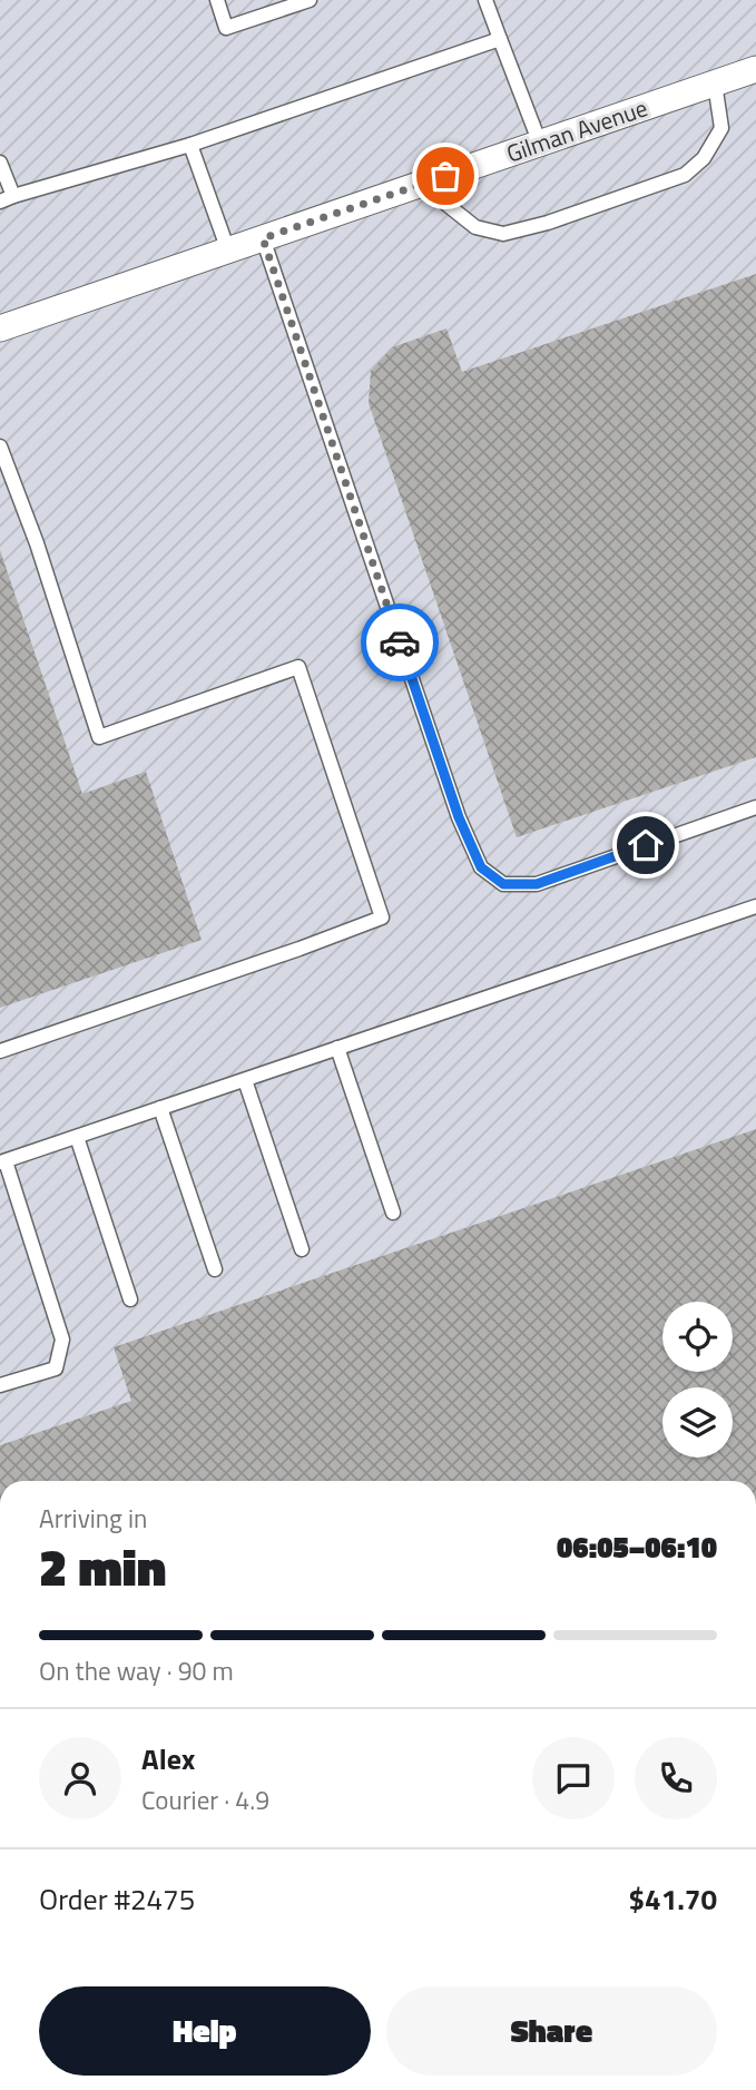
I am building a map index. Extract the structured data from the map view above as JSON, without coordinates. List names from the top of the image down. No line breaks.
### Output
{"streets":{"street":["Gilman Avenue"]},"page":{"heading":["2 min","Arriving in","06:05–06:10"],"panel":["Alex","Courier · 4.9","Order #2475","$41.70"],"bar":"On the way · 90 m","buttons":["Help","Share"]}}
